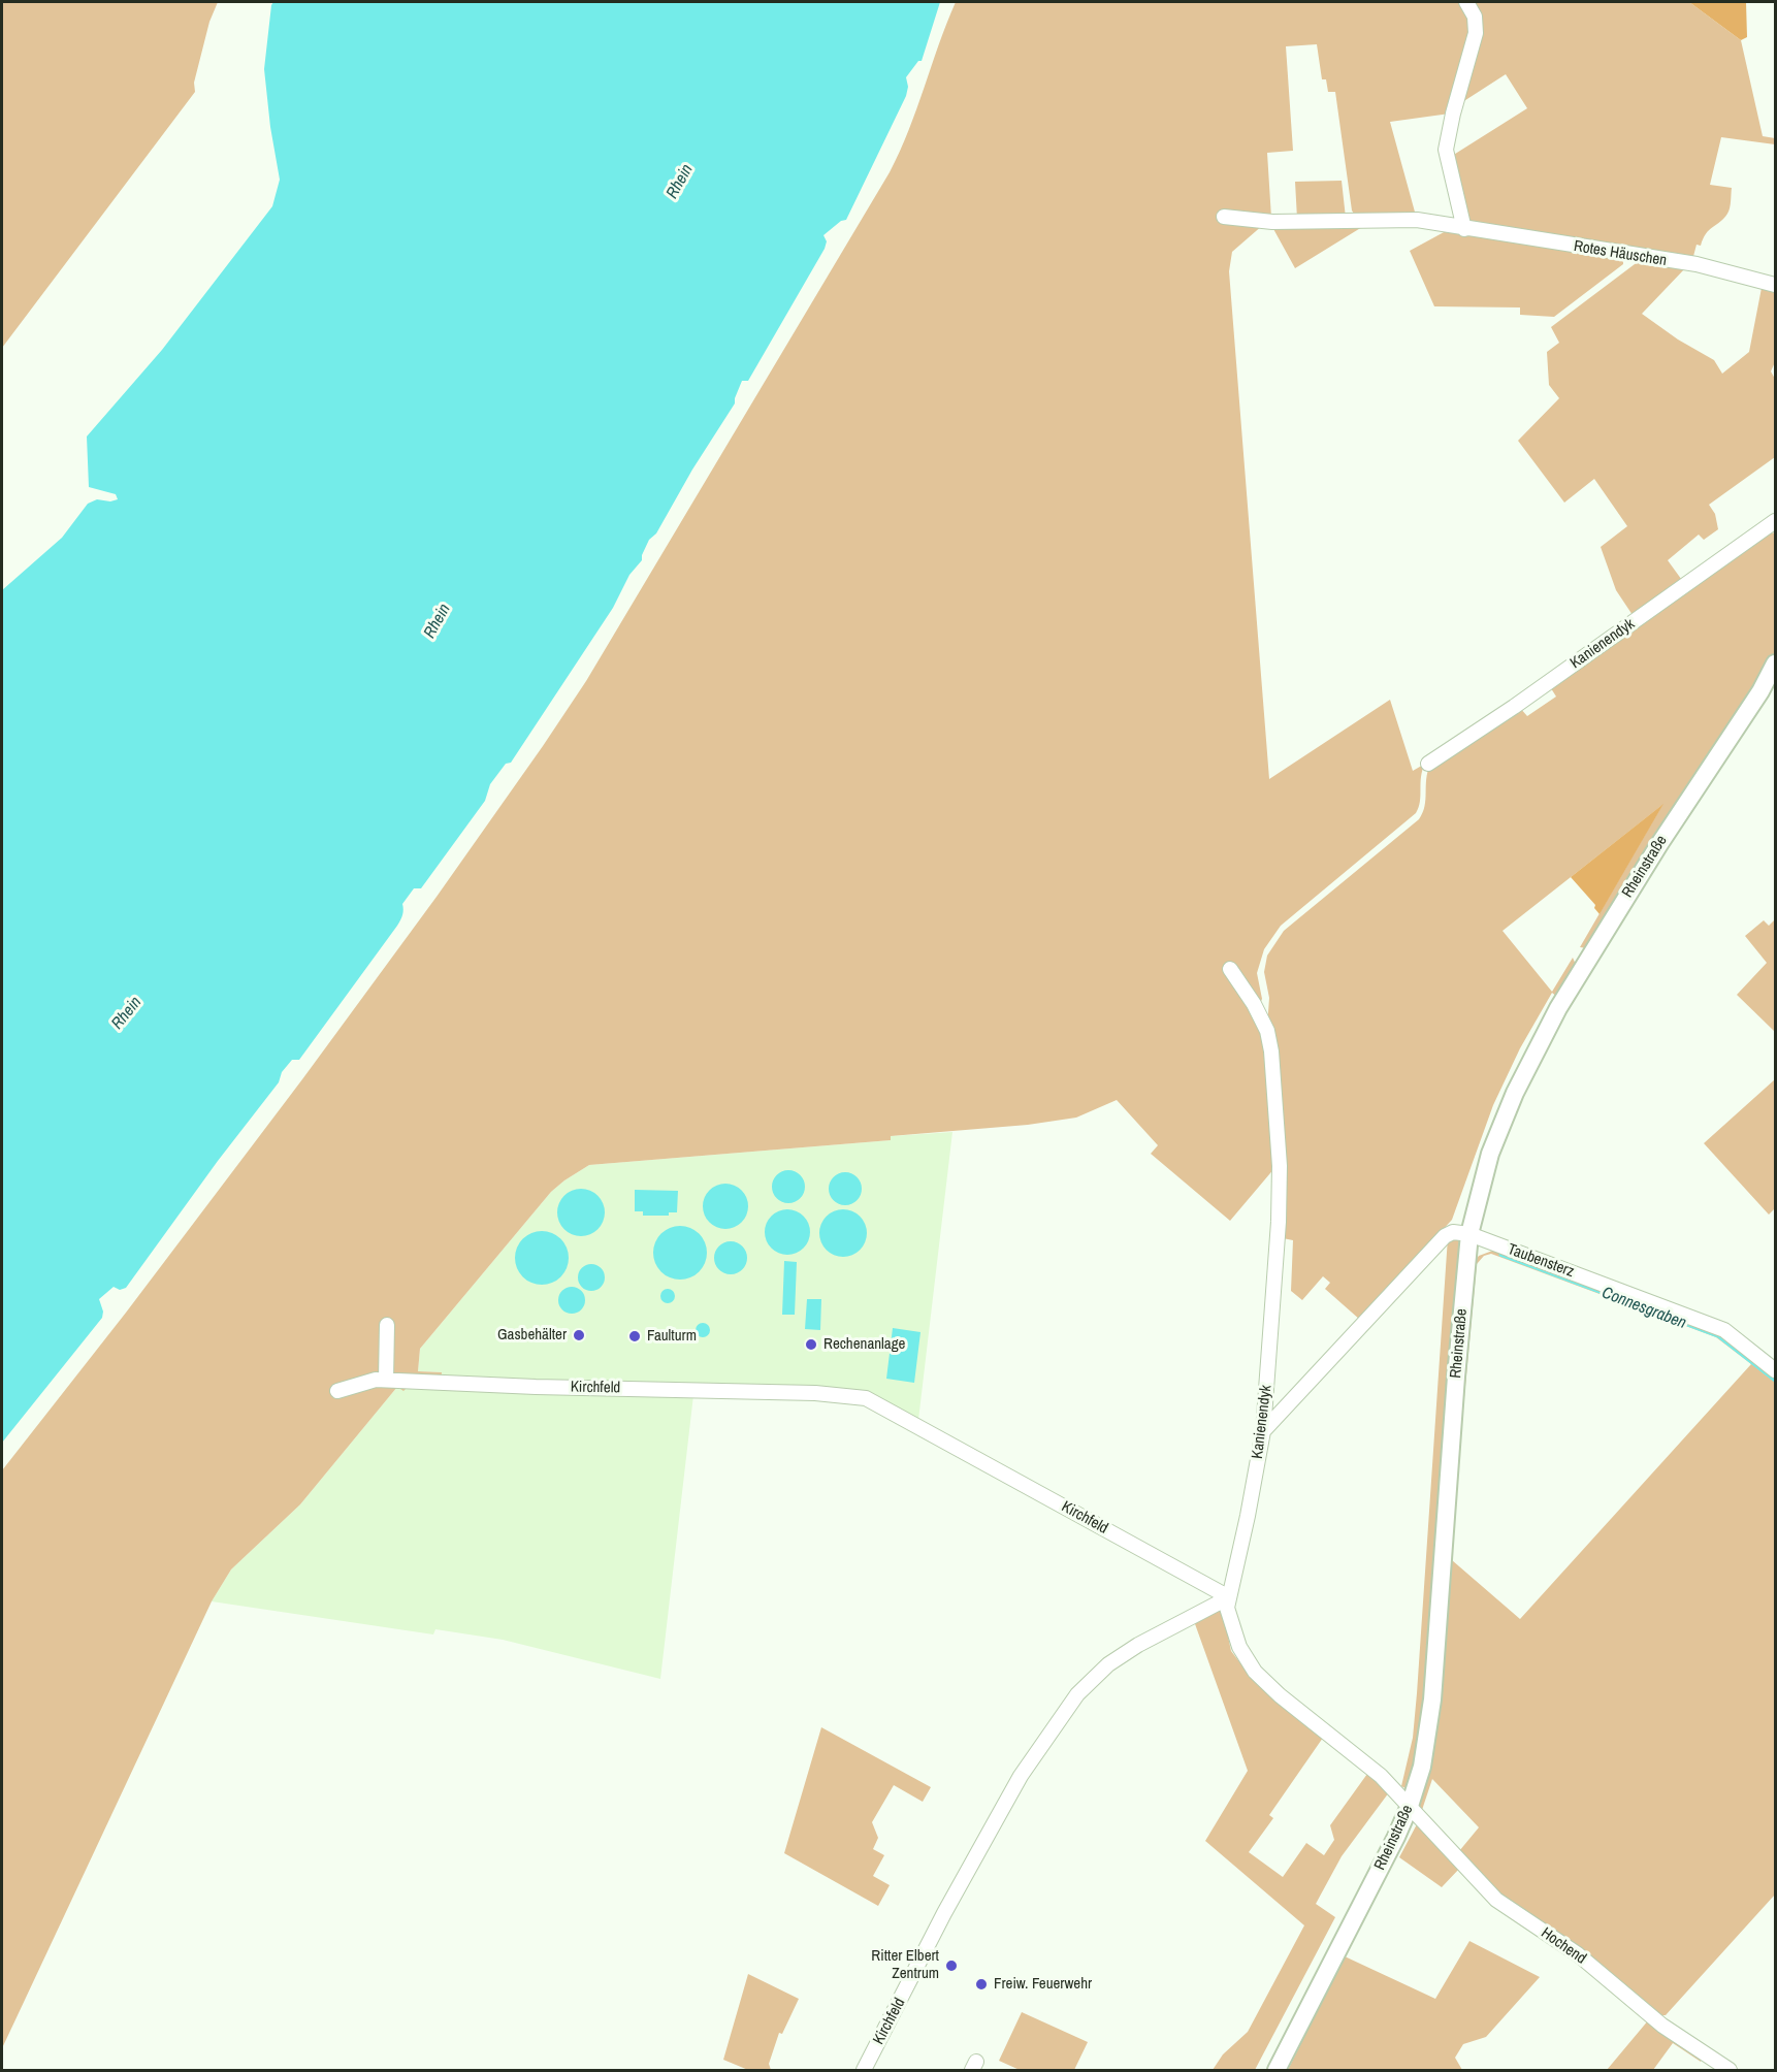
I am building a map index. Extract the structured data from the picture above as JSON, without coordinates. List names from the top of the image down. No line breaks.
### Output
{"streets":{"main road":["Rheinstraße"],"street":["Rotes Häuschen","Kanienendyk","Taubensterz","Kirchfeld","Hochend"]},"crossings":[["Kanienendyk","Rheinstraße"],["Kanienendyk","Kirchfeld"],["Kanienendyk","Hochend"],["Rheinstraße","Taubensterz"],["Rheinstraße","Hochend"]],"water":["Rhein","Connesgraben"],"places":["Gasbehälter","Faulturm","Rechenanlage","Ritter Elbert Zentrum","Freiw. Feuerwehr"]}
